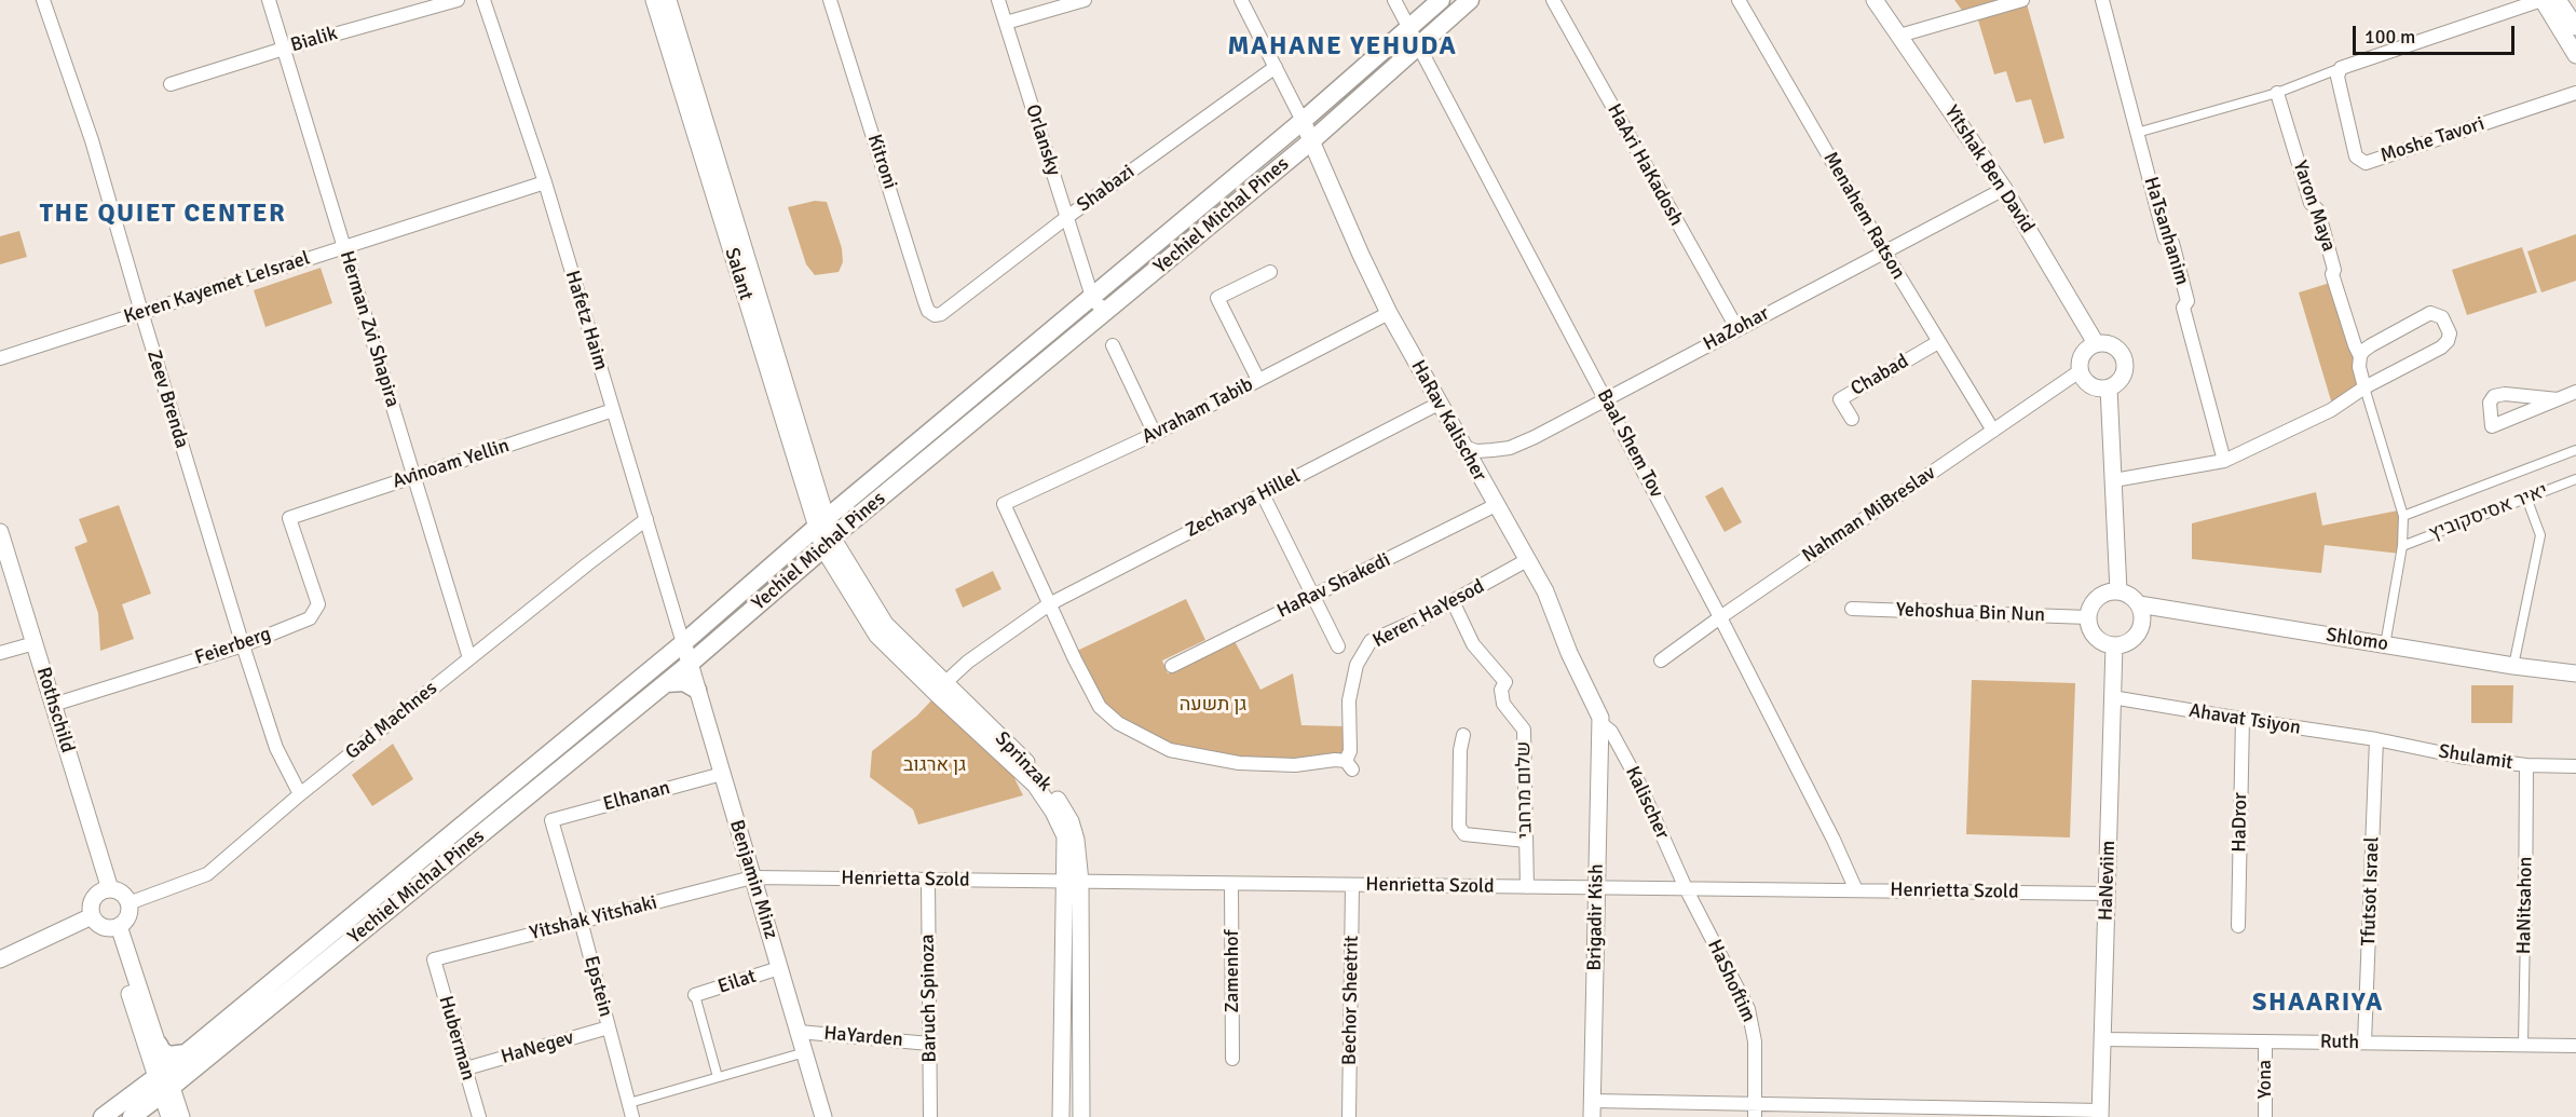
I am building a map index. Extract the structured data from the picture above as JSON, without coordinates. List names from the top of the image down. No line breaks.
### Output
{"streets":{"main road":["Yechiel Michal Pines"],"street":["Bialik","Orlansky","Moshe Tavori","Kitroni","HaAri HaKadosh","Yitshak Ben David","Shabazi","Yaron Maya","Menahem Ratson","HaTsanhanim","Salant","Keren Kayemet LeIsrael","Hafetz Haim","Herman Zvi Shapira","HaZohar","Chabad","Zeev Brenda","Avraham Tabib","HaRav Kalischer","Baal Shem Tov","Avinoam Yellin","Zecharya Hillel","יאיר אסיסקוביץ","Nahman MiBreslav","HaRav Shakedi","Yehoshua Bin Nun","Keren HaYesod","Shlomo","Feierberg","Rothschild","Ahavat Tsiyon","Gad Machnes","Shulamit","Sprinzak","שלום מרחבי","Elhanan","Kalischer","HaDror","Benjamin Minz","Henrietta Szold","HaNeviim","Tfutsot Israel","HaNitsahon","Brigadir Kish","Yitshak Yitshaki","Zamenhof","HaShoftim","Eilat","Epstein","Baruch Spinoza","Bechor Sheetrit","HaYarden","Huberman","Ruth","HaNegev","Yona"]},"crossings":[["Bialik","Herman Zvi Shapira"],["Orlansky","Shabazi"],["Orlansky","Yechiel Michal Pines"],["Kitroni","Shabazi"],["HaAri HaKadosh","HaZohar"],["Yitshak Ben David","HaZohar"],["Yitshak Ben David","Nahman MiBreslav"],["Yechiel Michal Pines","Salant"],["Yechiel Michal Pines","Hafetz Haim"],["Yechiel Michal Pines","HaRav Kalischer"],["Yechiel Michal Pines","Baal Shem Tov"],["Yechiel Michal Pines","Sprinzak"],["Yechiel Michal Pines","Benjamin Minz"],["Menahem Ratson","HaZohar"],["Menahem Ratson","Chabad"],["Menahem Ratson","Nahman MiBreslav"],["Salant","Sprinzak"],["Keren Kayemet LeIsrael","Hafetz Haim"],["Keren Kayemet LeIsrael","Herman Zvi Shapira"],["Keren Kayemet LeIsrael","Zeev Brenda"],["Hafetz Haim","Avinoam Yellin"],["Hafetz Haim","Gad Machnes"],["Hafetz Haim","Benjamin Minz"],["Herman Zvi Shapira","Avinoam Yellin"],["Herman Zvi Shapira","Gad Machnes"],["HaZohar","HaRav Kalischer"],["HaZohar","Baal Shem Tov"],["Zeev Brenda","Feierberg"],["Zeev Brenda","Gad Machnes"],["Avraham Tabib","HaRav Kalischer"],["Avraham Tabib","Zecharya Hillel"],["Avraham Tabib","Keren HaYesod"],["HaRav Kalischer","Zecharya Hillel"],["HaRav Kalischer","HaRav Shakedi"],["HaRav Kalischer","Keren HaYesod"],["HaRav Kalischer","Kalischer"],["HaRav Kalischer","Brigadir Kish"],["Baal Shem Tov","Nahman MiBreslav"],["Baal Shem Tov","Henrietta Szold"],["Avinoam Yellin","Feierberg"],["Zecharya Hillel","Keren HaYesod"],["Zecharya Hillel","Sprinzak"],["Yehoshua Bin Nun","Shlomo"],["Yehoshua Bin Nun","HaNeviim"],["Keren HaYesod","שלום מרחבי"],["Shlomo","HaNeviim"],["Feierberg","Rothschild"],["Rothschild","Gad Machnes"],["Ahavat Tsiyon","Shulamit"],["Ahavat Tsiyon","HaDror"],["Ahavat Tsiyon","HaNeviim"],["Ahavat Tsiyon","Tfutsot Israel"],["Shulamit","Tfutsot Israel"],["Shulamit","HaNitsahon"],["Sprinzak","Henrietta Szold"],["שלום מרחבי","Henrietta Szold"],["Elhanan","Benjamin Minz"],["Elhanan","Epstein"],["Kalischer","Henrietta Szold"],["Kalischer","Brigadir Kish"],["Kalischer","HaShoftim"],["Benjamin Minz","Henrietta Szold"],["Benjamin Minz","Yitshak Yitshaki"],["Benjamin Minz","Eilat"],["Benjamin Minz","HaYarden"],["Henrietta Szold","HaNeviim"],["Henrietta Szold","Brigadir Kish"],["Henrietta Szold","Yitshak Yitshaki"],["Henrietta Szold","Zamenhof"],["Henrietta Szold","HaShoftim"],["Henrietta Szold","Baruch Spinoza"],["Henrietta Szold","Bechor Sheetrit"],["HaNeviim","Ruth"],["Tfutsot Israel","Ruth"],["HaNitsahon","Ruth"],["Yitshak Yitshaki","Epstein"],["Yitshak Yitshaki","Huberman"],["Epstein","HaNegev"],["Baruch Spinoza","HaYarden"],["Huberman","HaNegev"],["Ruth","Yona"]],"districts":["MAHANE YEHUDA","THE QUIET CENTER","SHAARIYA"],"parks":["גן תשעה","גן ארגוב"],"scale_bar":"100 m"}
